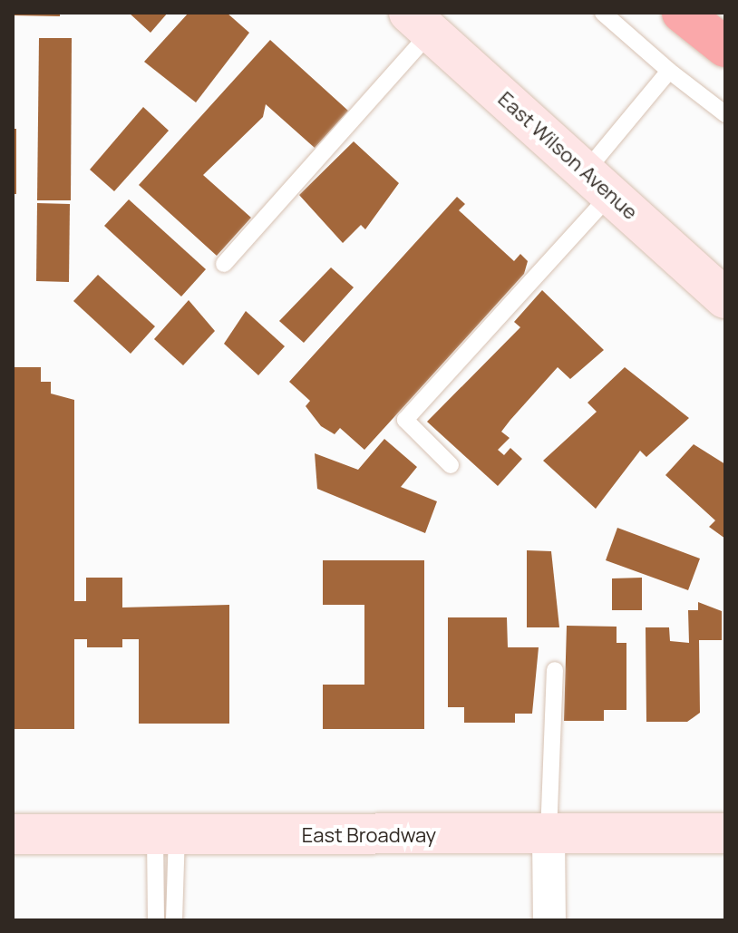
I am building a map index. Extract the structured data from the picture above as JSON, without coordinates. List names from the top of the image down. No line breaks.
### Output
{"streets":{"main road":["East Wilson Avenue","East Broadway"]}}
